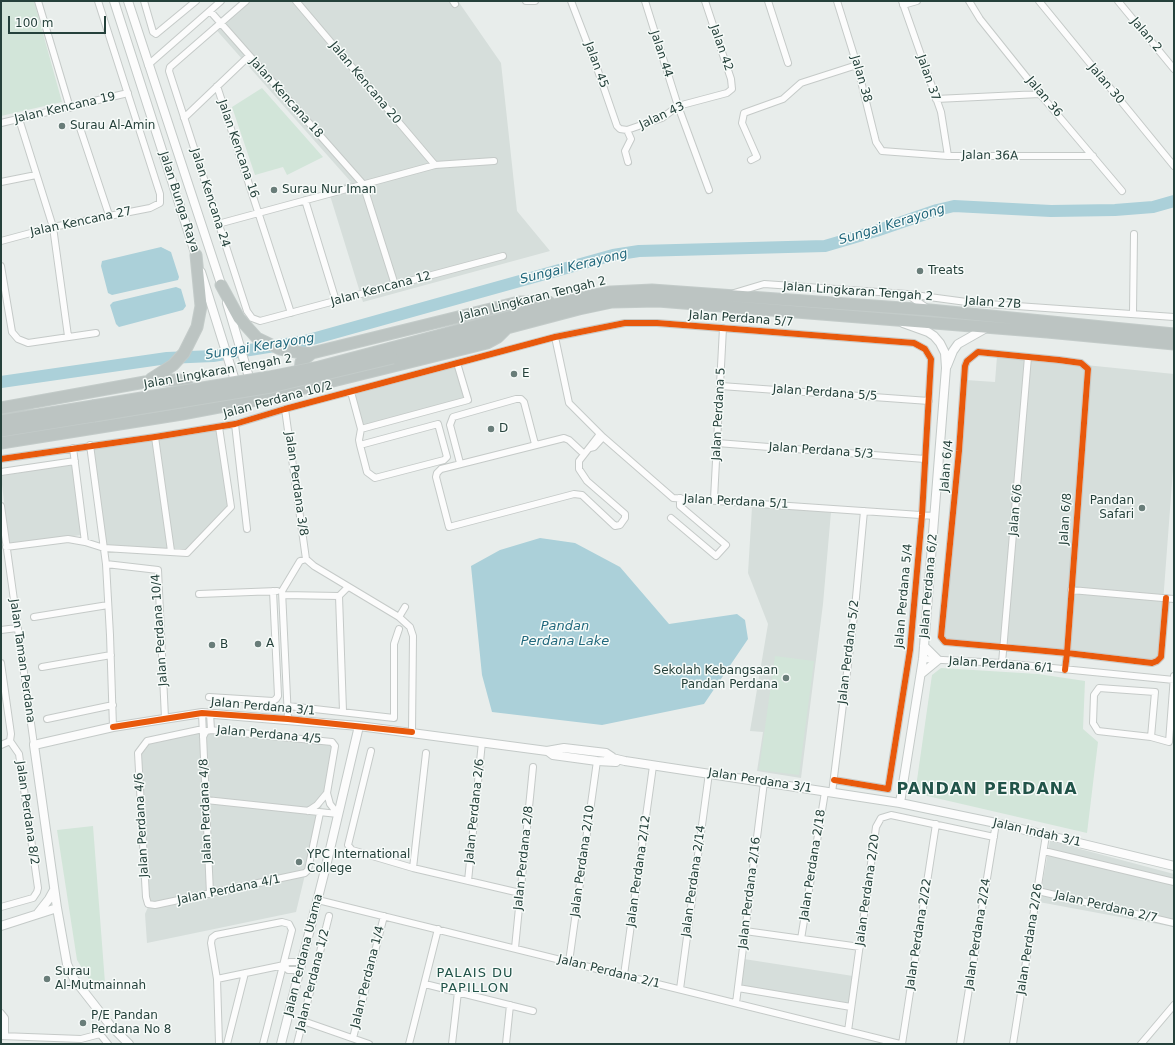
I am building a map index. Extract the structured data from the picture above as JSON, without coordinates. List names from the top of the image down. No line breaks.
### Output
{"streets":{"highway":["Jalan Lingkaran Tengah 2"],"street":["Jalan 2","Jalan 42","Jalan 44","Jalan 45","Jalan 37","Jalan 38","Jalan Kencana 20","Jalan 30","Jalan 36","Jalan Kencana 18","Jalan Kencana 19","Jalan 43","Jalan Kencana 16","Jalan 36A","Jalan Kencana 24","Jalan Bunga Raya","Jalan Kencana 27","Jalan Kencana 12","Jalan 27B","Jalan Perdana 5/7","Jalan Perdana 5/5","Jalan Perdana 10/2","Jalan Perdana 5","Jalan Perdana 5/3","Jalan 6/4","Jalan Perdana 3/8","Jalan Perdana 5/1","Jalan 6/6","Jalan 6/8","Jalan Perdana 6/2","Jalan Perdana 5/4","Jalan Perdana 10/4","Jalan Perdana 5/2","Jalan Taman Perdana","Jalan Perdana 6/1","Jalan Perdana 3/1","Jalan Perdana 4/5","Jalan Perdana 4/8","Jalan Perdana 2/6","Jalan Perdana 8/2","Jalan Perdana 4/6","Jalan Indah 3/1","Jalan Perdana 2/8","Jalan Perdana 2/10","Jalan Perdana 2/18","Jalan Perdana 2/12","Jalan Perdana 2/14","Jalan Perdana 4/1","Jalan Perdana 2/20","Jalan Perdana 2/16","Jalan Perdana 2/7","Jalan Perdana 2/22","Jalan Perdana 2/24","Jalan Perdana 2/26","Jalan Perdana Utama","Jalan Perdana 2/1","Jalan Perdana 1/4","Jalan Perdana 1/2"]},"crossings":[["Jalan 42","Jalan 43"],["Jalan 44","Jalan 43"],["Jalan 45","Jalan 43"],["Jalan 37","Jalan 36A"],["Jalan 38","Jalan 36A"],["Jalan 36","Jalan 36A"],["Jalan Kencana 18","Jalan Kencana 24"],["Jalan Kencana 19","Jalan Kencana 27"],["Jalan Kencana 16","Jalan Kencana 12"],["Jalan Kencana 24","Jalan Kencana 12"],["Jalan Lingkaran Tengah 2","Jalan 27B"],["Jalan Lingkaran Tengah 2","Jalan Perdana 6/2"],["Jalan Perdana 5/7","Jalan Perdana 10/2"],["Jalan Perdana 5/7","Jalan Perdana 5"],["Jalan Perdana 5/7","Jalan Perdana 5/1"],["Jalan Perdana 5/7","Jalan Perdana 5/4"],["Jalan Perdana 5/5","Jalan Perdana 5"],["Jalan Perdana 5/5","Jalan Perdana 5/4"],["Jalan Perdana 10/2","Jalan Perdana 3/8"],["Jalan Perdana 10/2","Jalan Perdana 5/1"],["Jalan Perdana 5","Jalan Perdana 5/3"],["Jalan Perdana 5","Jalan Perdana 5/1"],["Jalan Perdana 5/3","Jalan Perdana 5/4"],["Jalan 6/4","Jalan 6/6"],["Jalan 6/4","Jalan 6/8"],["Jalan Perdana 5/1","Jalan Perdana 6/2"],["Jalan Perdana 5/1","Jalan Perdana 5/4"],["Jalan Perdana 5/1","Jalan Perdana 5/2"],["Jalan 6/6","Jalan Perdana 6/1"],["Jalan 6/8","Jalan Perdana 6/1"],["Jalan Perdana 6/2","Jalan Perdana 6/1"],["Jalan Perdana 6/2","Jalan Perdana 3/1"],["Jalan Perdana 6/2","Jalan Indah 3/1"],["Jalan Perdana 5/4","Jalan Perdana 5/2"],["Jalan Perdana 10/4","Jalan Perdana 3/1"],["Jalan Perdana 5/2","Jalan Perdana 3/1"],["Jalan Perdana 5/2","Jalan Perdana 2/18"],["Jalan Taman Perdana","Jalan Perdana 3/1"],["Jalan Perdana 3/1","Jalan Perdana 4/8"],["Jalan Perdana 3/1","Jalan Perdana 2/6"],["Jalan Perdana 3/1","Jalan Indah 3/1"],["Jalan Perdana 3/1","Jalan Perdana 2/10"],["Jalan Perdana 3/1","Jalan Perdana 2/18"],["Jalan Perdana 3/1","Jalan Perdana 2/12"],["Jalan Perdana 3/1","Jalan Perdana 2/14"],["Jalan Perdana 3/1","Jalan Perdana 2/16"],["Jalan Perdana 3/1","Jalan Perdana Utama"],["Jalan Perdana 4/5","Jalan Perdana 4/8"],["Jalan Perdana 4/5","Jalan Perdana 4/6"],["Jalan Perdana 4/8","Jalan Perdana 4/1"],["Jalan Perdana 4/6","Jalan Perdana 4/1"],["Jalan Indah 3/1","Jalan Perdana 2/24"],["Jalan Indah 3/1","Jalan Perdana 2/26"],["Jalan Perdana 2/8","Jalan Perdana 2/1"],["Jalan Perdana 2/10","Jalan Perdana 2/1"],["Jalan Perdana 2/12","Jalan Perdana 2/1"],["Jalan Perdana 2/14","Jalan Perdana 2/1"],["Jalan Perdana 2/20","Jalan Perdana 2/22"],["Jalan Perdana 2/20","Jalan Perdana 2/24"],["Jalan Perdana 2/20","Jalan Perdana 2/1"],["Jalan Perdana 2/16","Jalan Perdana 2/1"],["Jalan Perdana 2/7","Jalan Perdana 2/26"],["Jalan Perdana 2/22","Jalan Perdana 2/1"],["Jalan Perdana Utama","Jalan Perdana 2/1"],["Jalan Perdana 2/1","Jalan Perdana 1/4"]],"districts":["PANDAN PERDANA","PALAIS DU PAPILLON"],"water":["Sungai Kerayong","Pandan Perdana Lake"],"places":["Surau Al-Amin","Surau Nur Iman","Treats","E","D","Pandan Safari","A","B","Sekolah Kebangsaan Pandan Perdana","YPC International College","Surau Al-Mutmainnah","P/E Pandan Perdana No 8"],"scale_bar":"100 m"}
